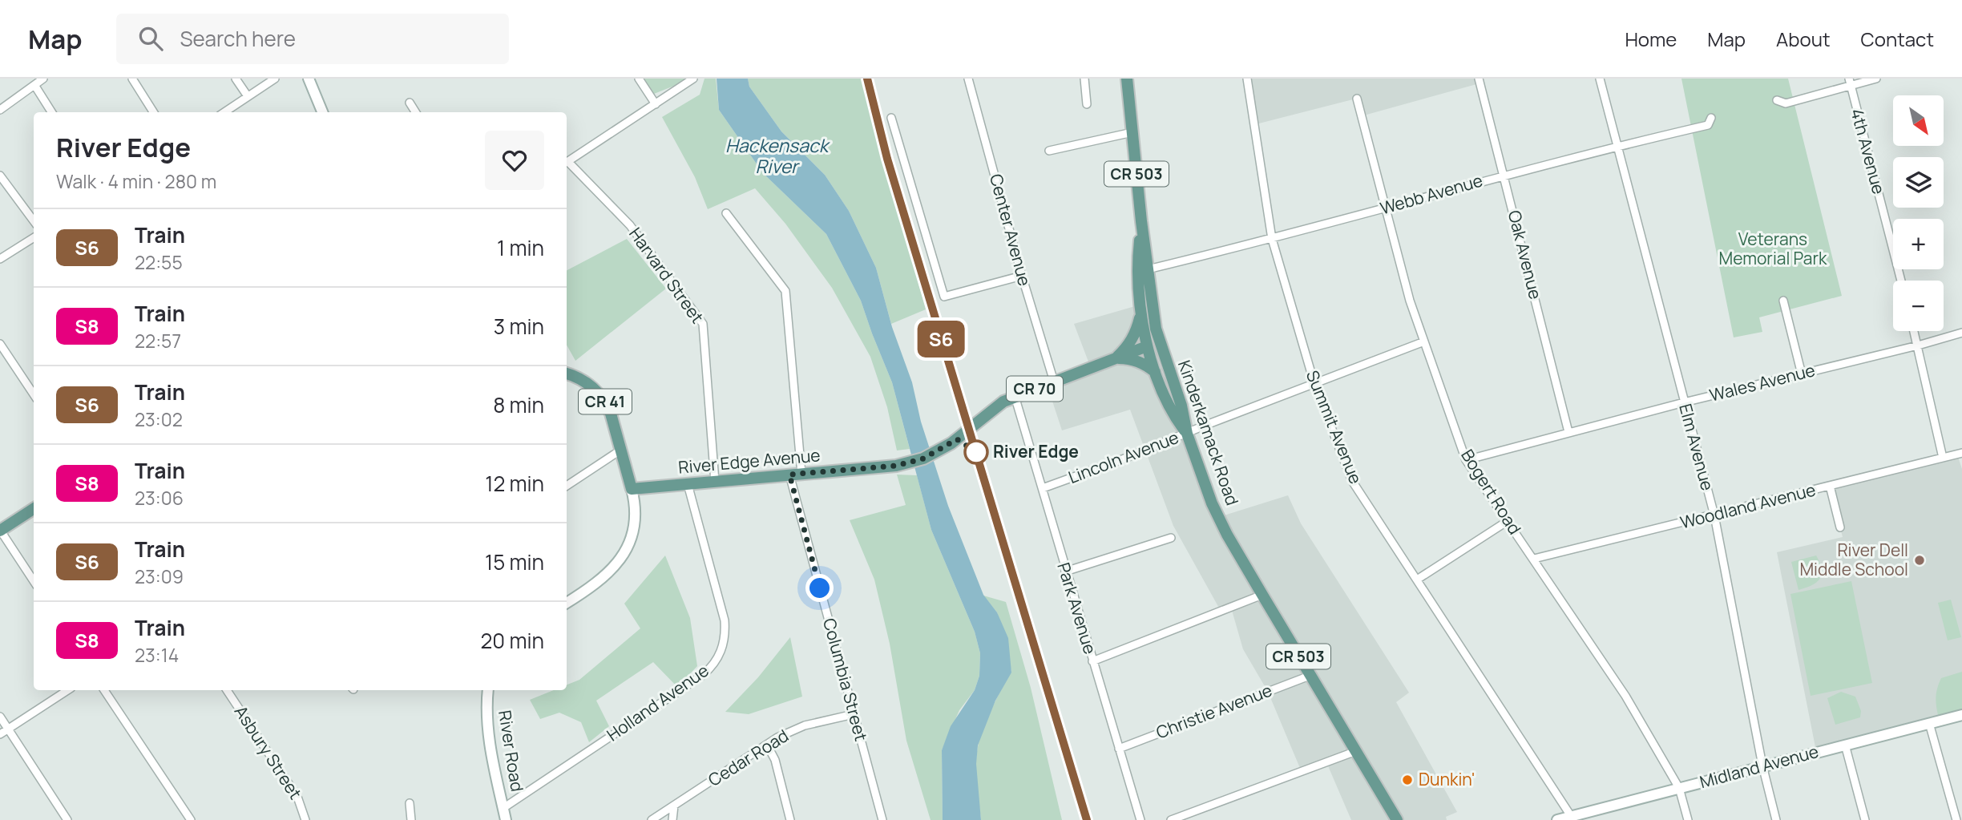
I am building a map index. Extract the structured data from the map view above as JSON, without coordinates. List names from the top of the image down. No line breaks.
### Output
{"streets":{"main road":["CR 503","CR 70","CR 41","Kinderkamack Road","River Edge Avenue"],"street":["4th Avenue","Webb Avenue","Center Avenue","Oak Avenue","Harvard Street","Wales Avenue","Summit Avenue","Elm Avenue","Lincoln Avenue","Bogert Road","Woodland Avenue","Park Avenue","Columbia Street","Holland Avenue","Christie Avenue","River Road","Asbury Street","Cedar Road","Midland Avenue"]},"crossings":[["Webb Avenue","Oak Avenue"],["Webb Avenue","Summit Avenue"],["Webb Avenue","Kinderkamack Road"],["Webb Avenue","Elm Avenue"],["Webb Avenue","Bogert Road"],["Center Avenue","CR 70"],["Oak Avenue","Wales Avenue"],["Harvard Street","River Edge Avenue"],["Wales Avenue","Elm Avenue"],["Wales Avenue","Bogert Road"],["CR 70","River Edge Avenue"],["CR 70","Park Avenue"],["CR 41","River Edge Avenue"],["Summit Avenue","Lincoln Avenue"],["Summit Avenue","Midland Avenue"],["Kinderkamack Road","Lincoln Avenue"],["Kinderkamack Road","Christie Avenue"],["Elm Avenue","Woodland Avenue"],["Elm Avenue","Midland Avenue"],["Lincoln Avenue","Bogert Road"],["Lincoln Avenue","Park Avenue"],["River Edge Avenue","Park Avenue"],["River Edge Avenue","Columbia Street"],["River Edge Avenue","Holland Avenue"],["Bogert Road","Woodland Avenue"],["Bogert Road","Midland Avenue"],["Park Avenue","Christie Avenue"],["Columbia Street","Cedar Road"],["Holland Avenue","River Road"]],"water":["Hackensack River"],"parks":["Veterans Memorial Park"],"places":["River Edge","River Dell Middle School","Dunkin'"],"north":"bottom right","page":{"header":"Map","search":"Search here","nav":["Home","Map","About","Contact"],"on_map":"S6","map_buttons":["+","−"],"heading":["River Edge","Walk · 4 min · 280 m"],"list":[{"mark":"S6","name":"Train","note":"22:55","value":"1 min"},{"mark":"S8","name":"Train","note":"22:57","value":"3 min"},{"mark":"S6","name":"Train","note":"23:02","value":"8 min"},{"mark":"S8","name":"Train","note":"23:06","value":"12 min"},{"mark":"S6","name":"Train","note":"23:09","value":"15 min"},{"mark":"S8","name":"Train","note":"23:14","value":"20 min"}]}}
